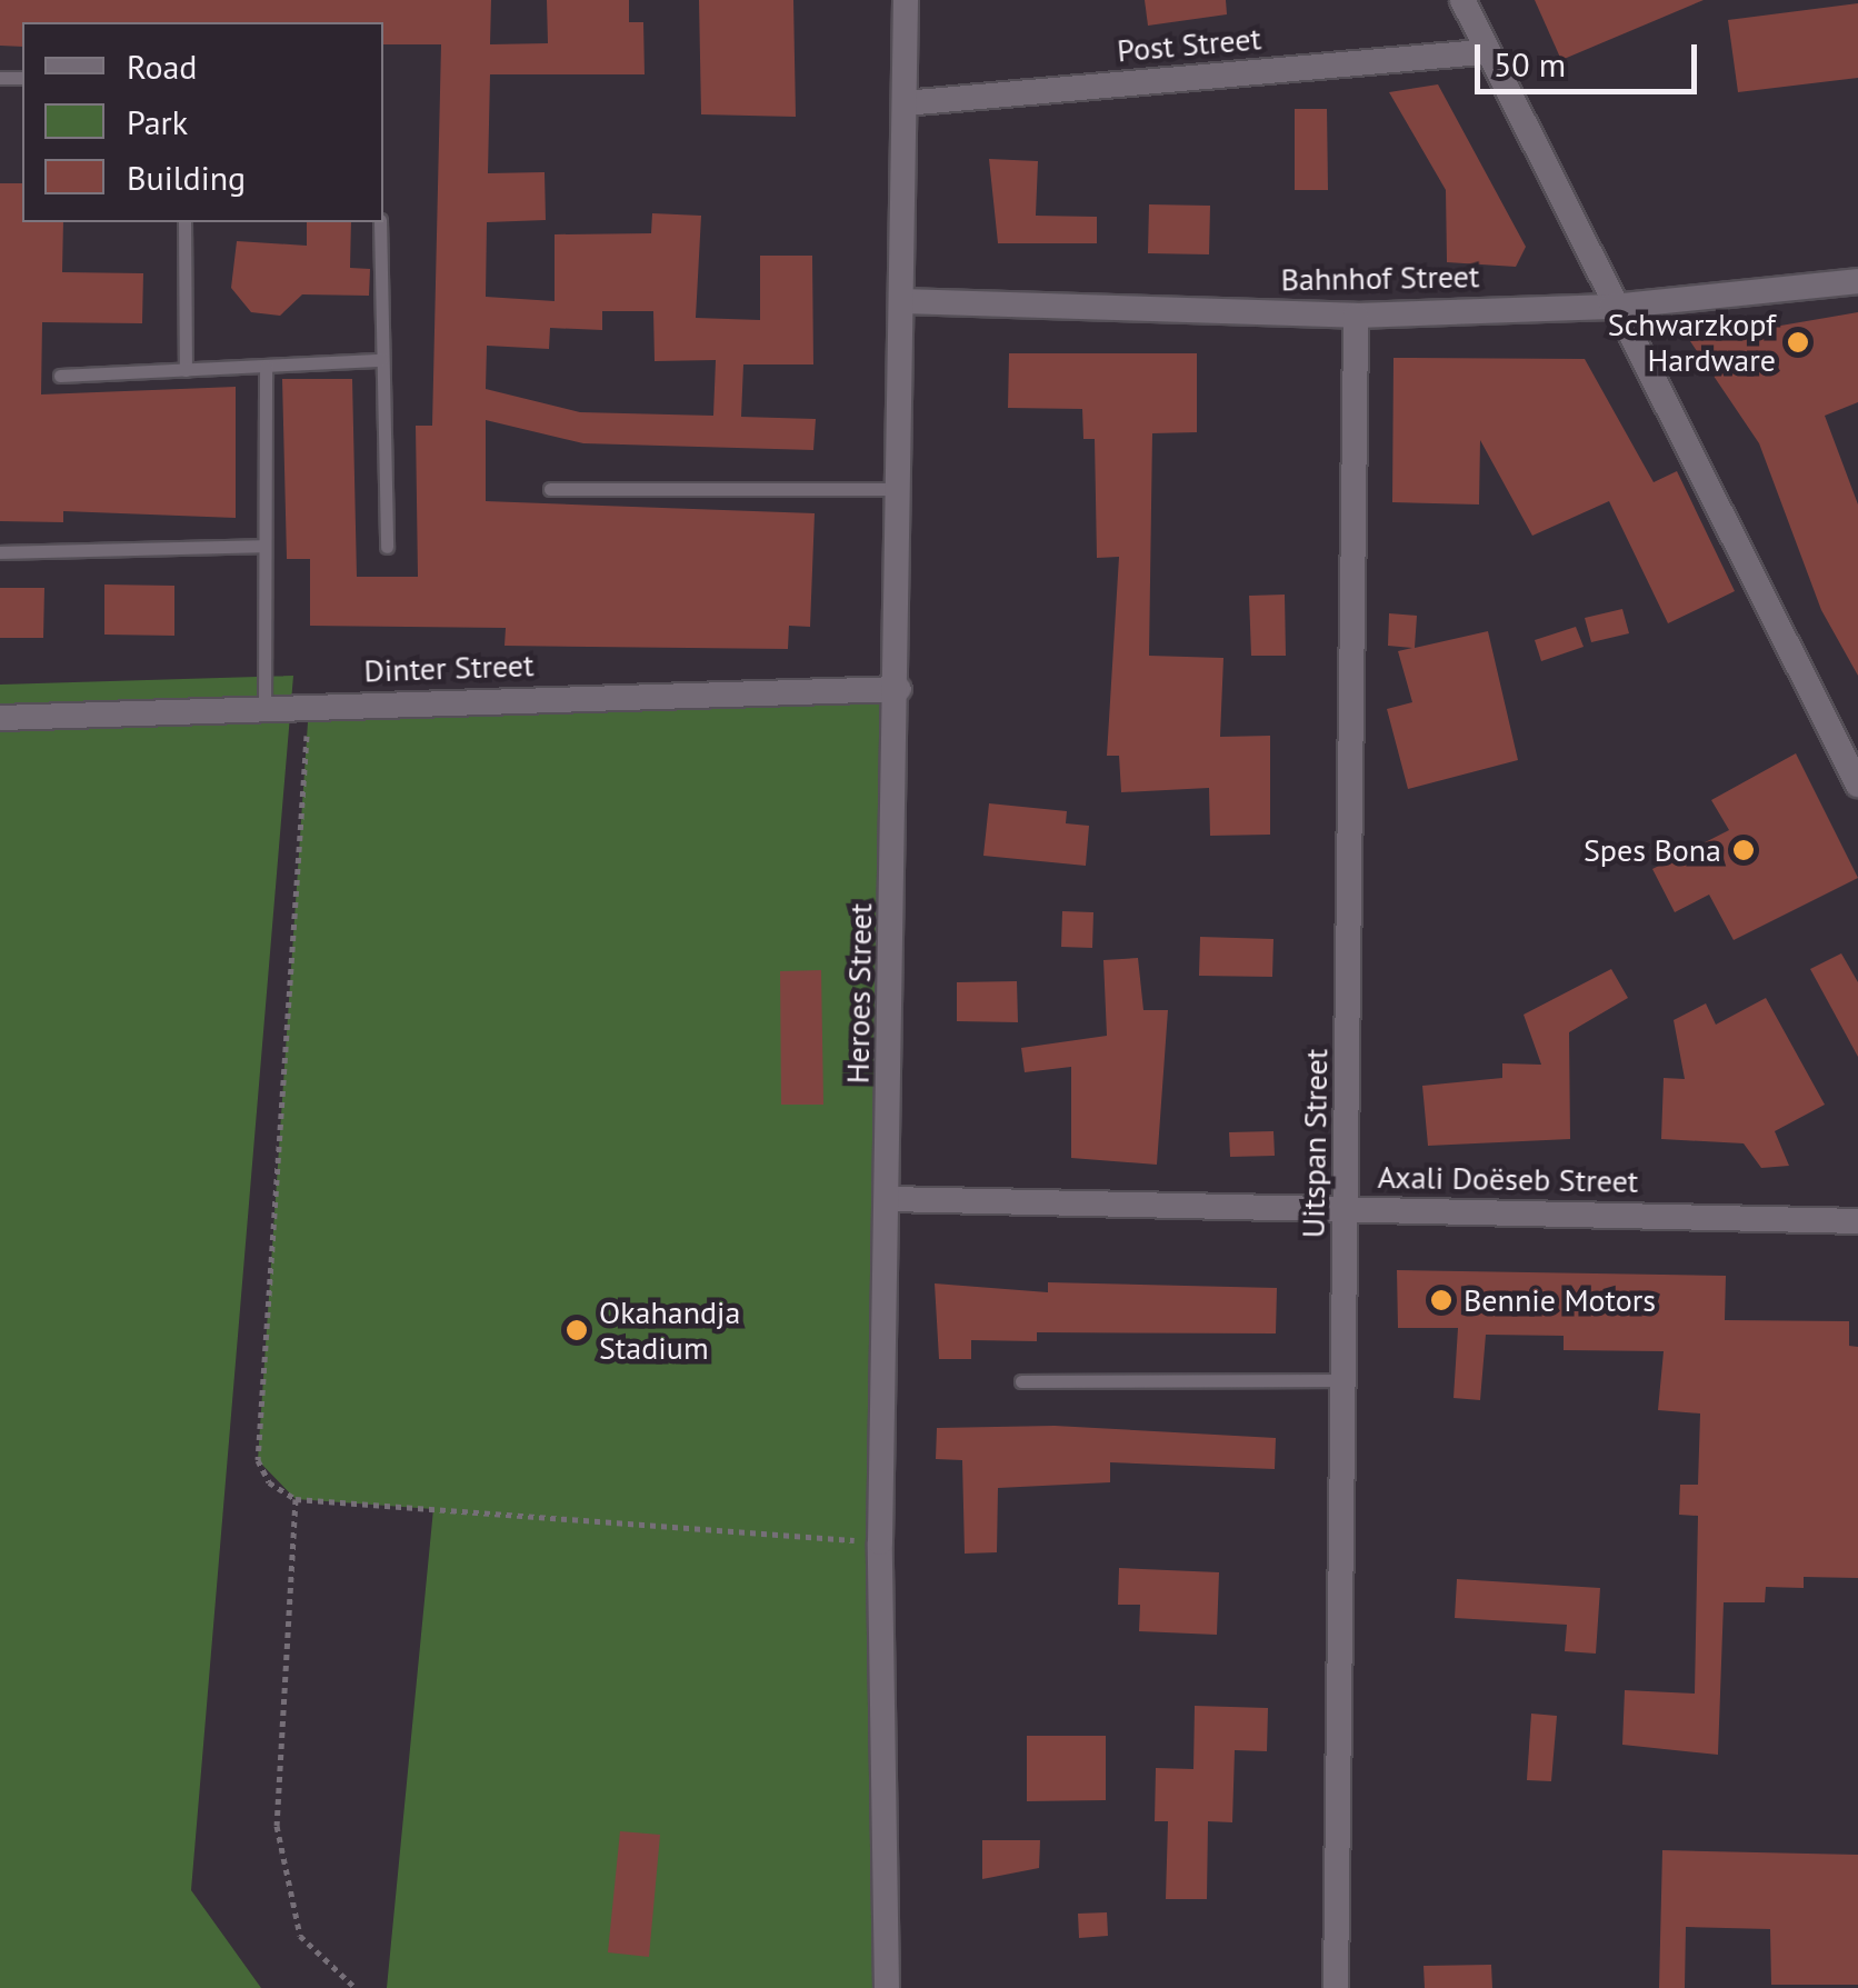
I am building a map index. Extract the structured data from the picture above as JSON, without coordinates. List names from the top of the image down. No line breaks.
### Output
{"streets":{"street":["Post Street","Bahnhof Street","Dinter Street","Heroes Street","Uitspan Street","Axali Doëseb Street"]},"crossings":[["Post Street","Heroes Street"],["Bahnhof Street","Heroes Street"],["Bahnhof Street","Uitspan Street"],["Dinter Street","Heroes Street"],["Heroes Street","Axali Doëseb Street"],["Uitspan Street","Axali Doëseb Street"]],"places":["Schwarzkopf Hardware","Spes Bona","Bennie Motors","Okahandja Stadium"],"legend":["Road","Park","Building"],"scale_bar":"50 m"}
